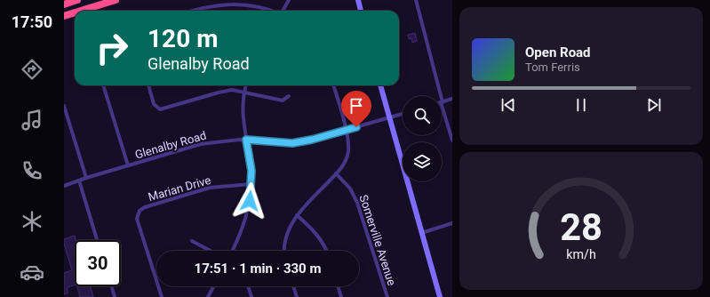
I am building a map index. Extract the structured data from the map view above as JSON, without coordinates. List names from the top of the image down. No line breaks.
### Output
{"streets":{"street":["Glenalby Road","Marian Drive","Somerville Avenue"]},"page":{"tabs":"17:50","turn":["120 m","Glenalby Road"],"song":["Open Road","Tom Ferris"],"limit":"30","trip":"17:51 · 1 min · 330 m","gauge":["28","km/h"]}}
